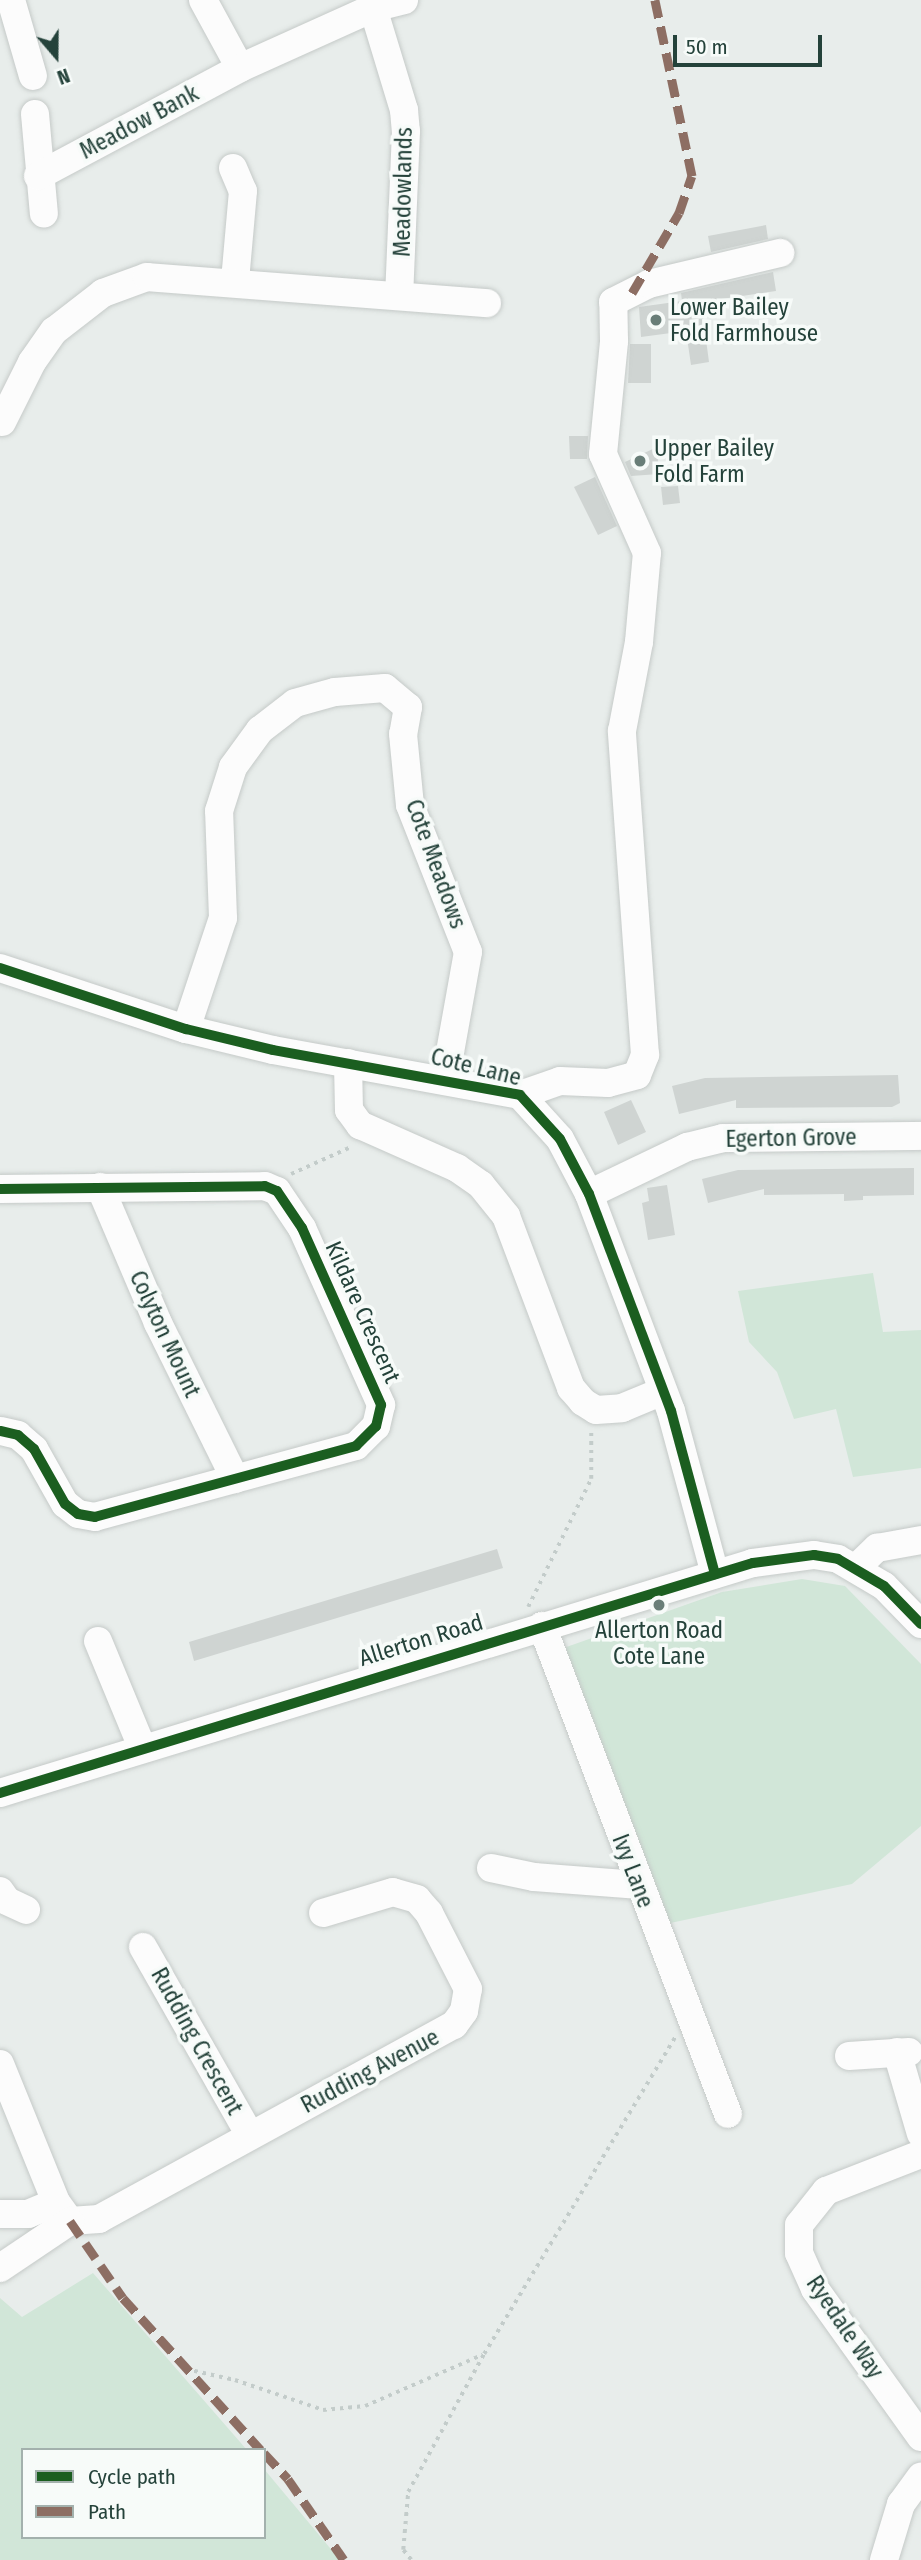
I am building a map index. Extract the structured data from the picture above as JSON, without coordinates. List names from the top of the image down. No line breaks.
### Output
{"streets":{"street":["Meadow Bank","Meadowlands","Cote Meadows","Cote Lane","Egerton Grove","Kildare Crescent","Colyton Mount","Allerton Road","Ivy Lane","Rudding Crescent","Rudding Avenue","Ryedale Way"]},"crossings":[["Cote Meadows","Cote Lane"],["Cote Lane","Egerton Grove"],["Cote Lane","Allerton Road"],["Kildare Crescent","Colyton Mount"],["Allerton Road","Ivy Lane"],["Rudding Crescent","Rudding Avenue"]],"places":["Lower Bailey Fold Farmhouse","Upper Bailey Fold Farm","Allerton Road Cote Lane"],"legend":["Cycle path","Path"],"scale_bar":"50 m","north":"bottom"}
